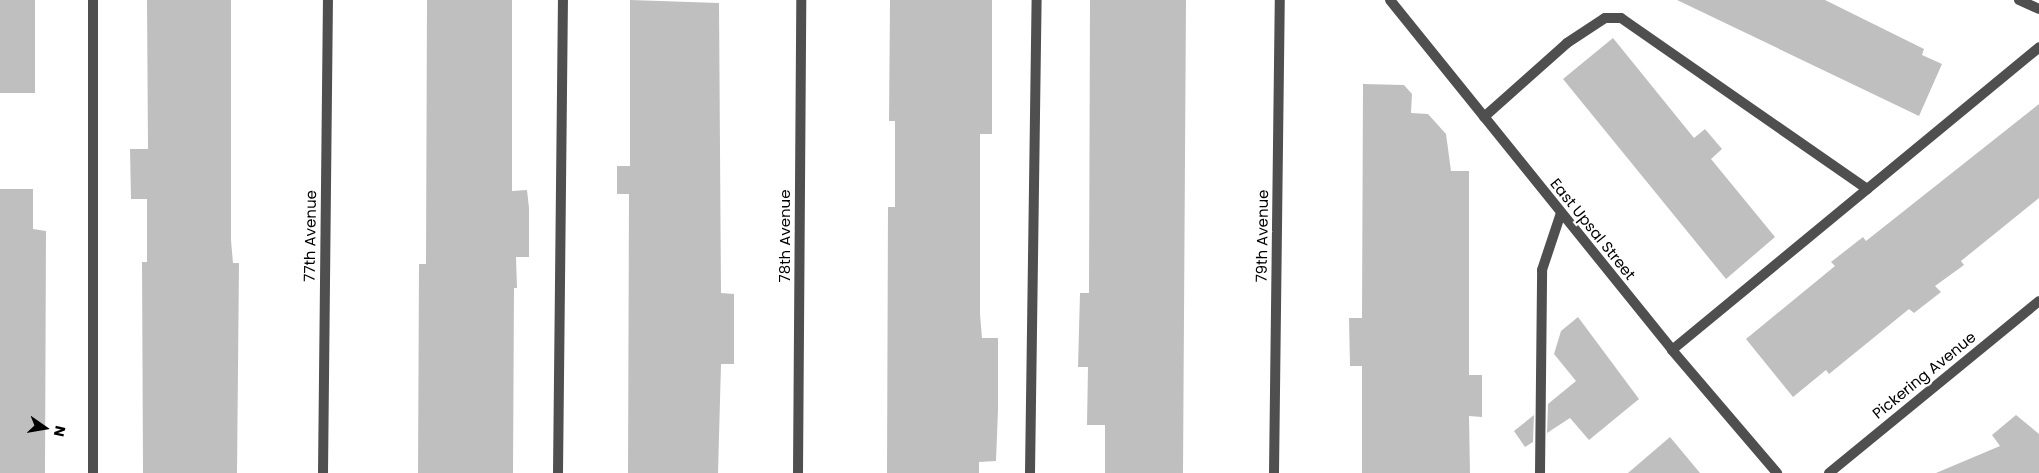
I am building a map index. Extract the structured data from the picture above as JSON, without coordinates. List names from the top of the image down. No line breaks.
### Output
{"streets":{"street":["East Upsal Street","77th Avenue","78th Avenue","79th Avenue","Pickering Avenue"]},"north":"right"}
